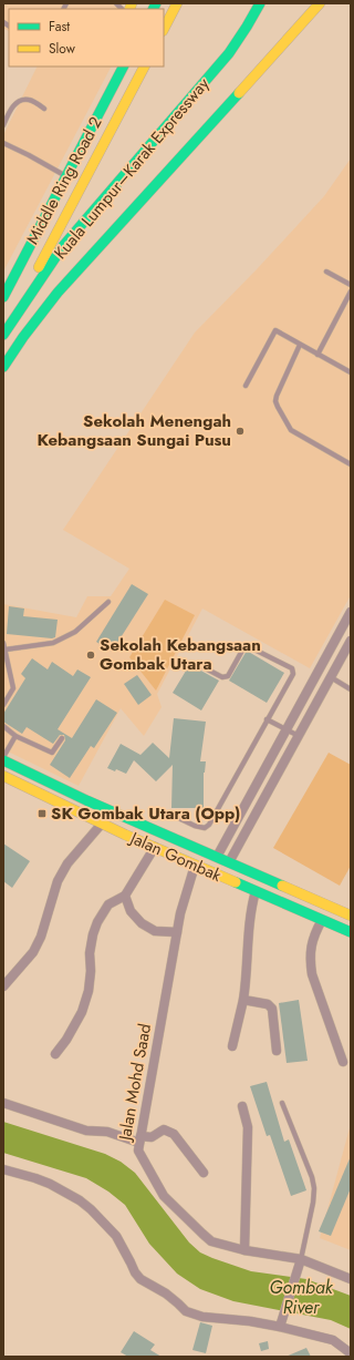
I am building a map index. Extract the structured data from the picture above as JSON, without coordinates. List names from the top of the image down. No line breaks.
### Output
{"streets":{"main road":["Kuala Lumpur–Karak Expressway","Middle Ring Road 2","Jalan Gombak"],"street":["Jalan Mohd Saad"]},"crossings":[["Kuala Lumpur–Karak Expressway","Middle Ring Road 2"],["Jalan Gombak","Jalan Mohd Saad"]],"water":["Gombak River"],"places":{"other":["Sekolah Menengah Kebangsaan Sungai Pusu","Sekolah Kebangsaan Gombak Utara"],"transit":["SK Gombak Utara (Opp)"]},"legend":["Fast","Slow"]}
